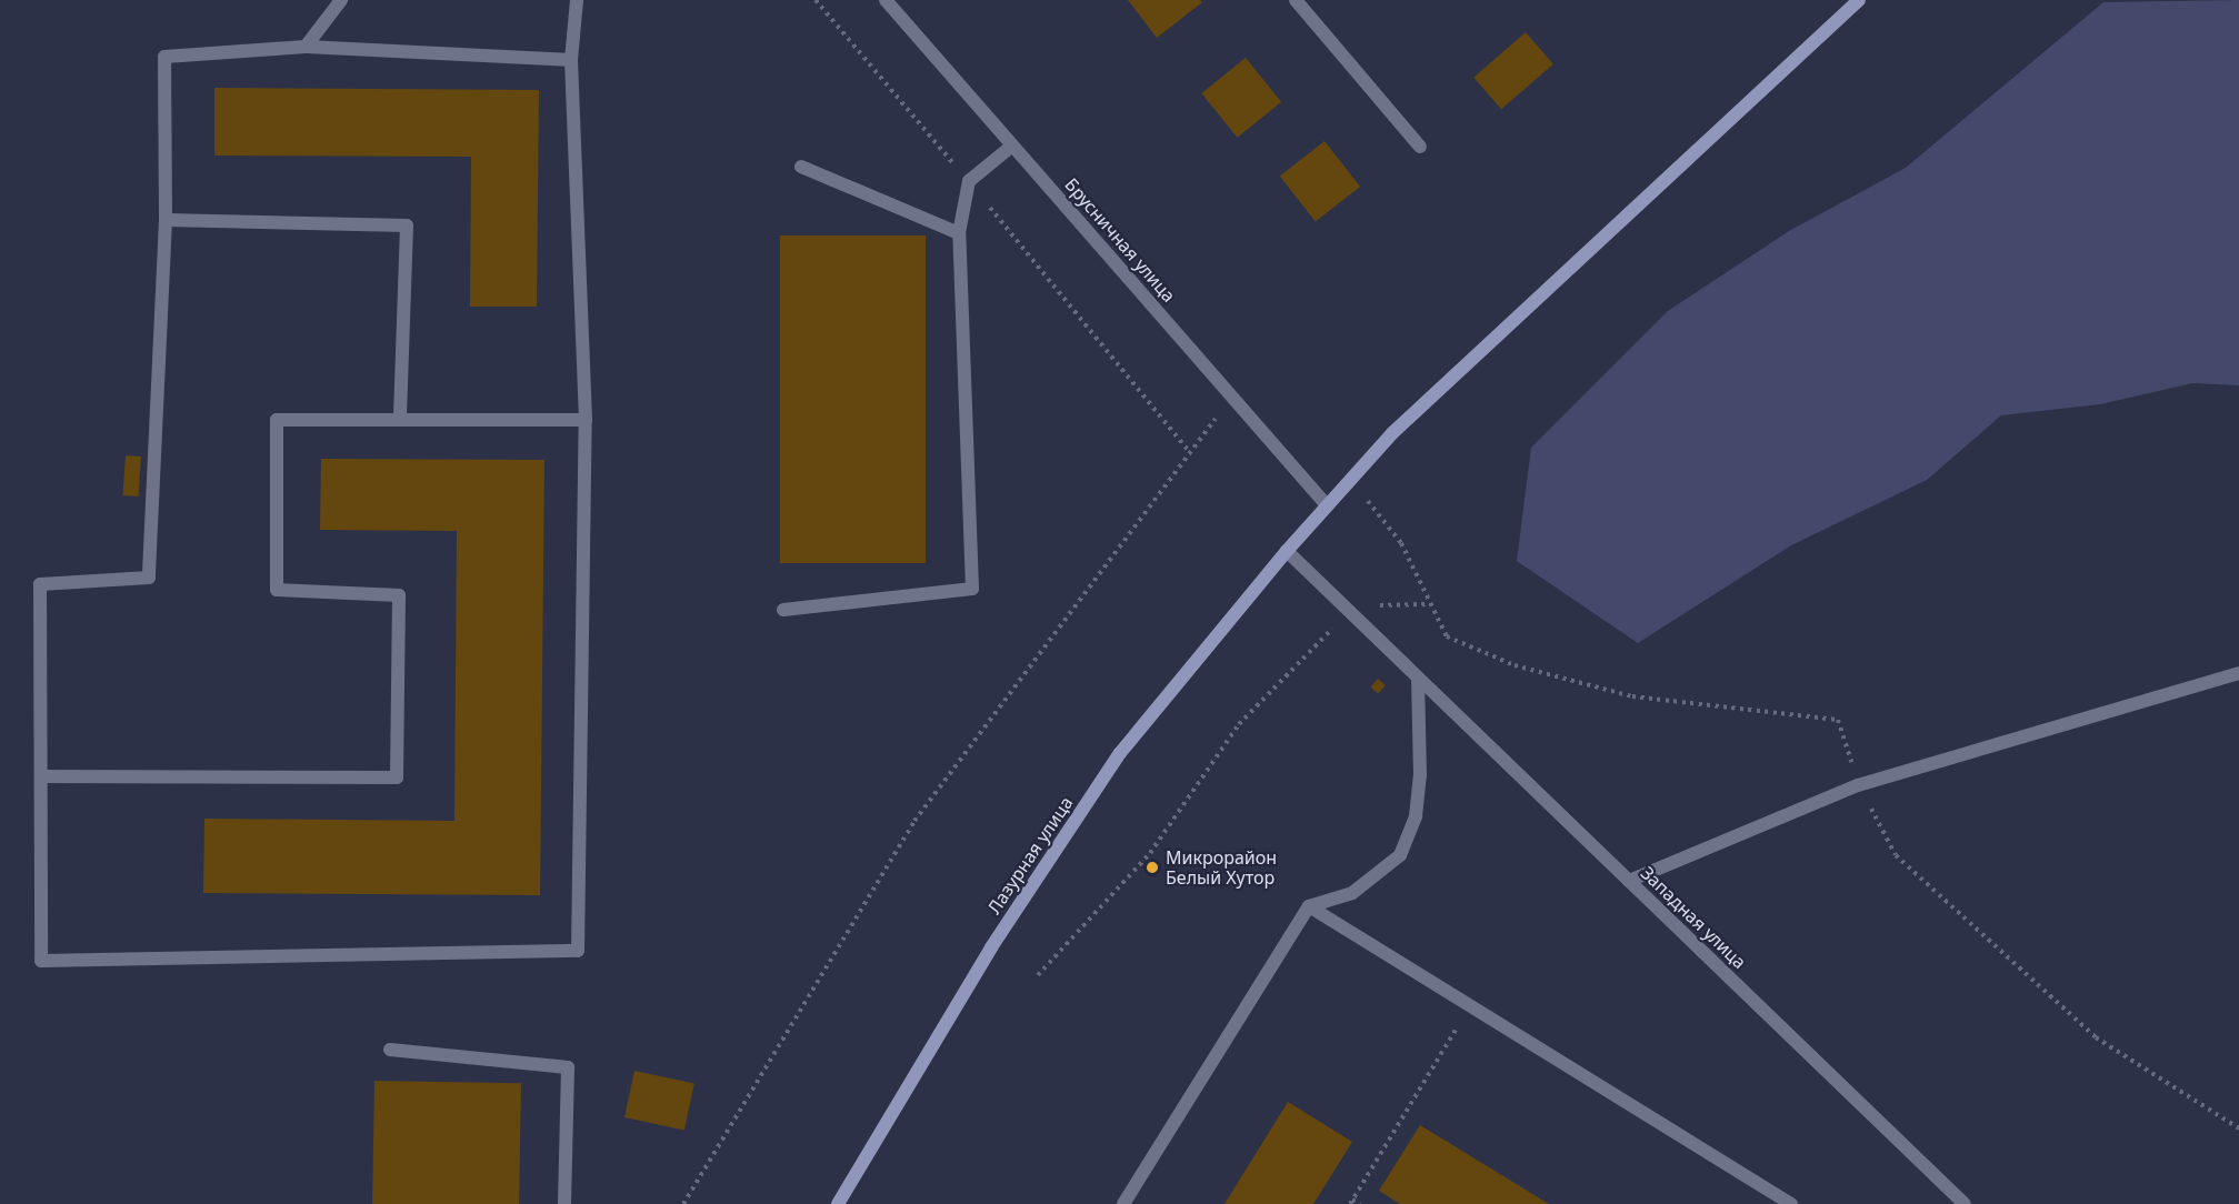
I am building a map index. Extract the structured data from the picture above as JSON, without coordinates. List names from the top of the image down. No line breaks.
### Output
{"streets":{"street":["Брусничная улица","Лазурная улица","Западная улица"]},"crossings":[["Брусничная улица","Лазурная улица"],["Лазурная улица","Западная улица"]],"places":["Микрорайон Белый Хутор"]}
